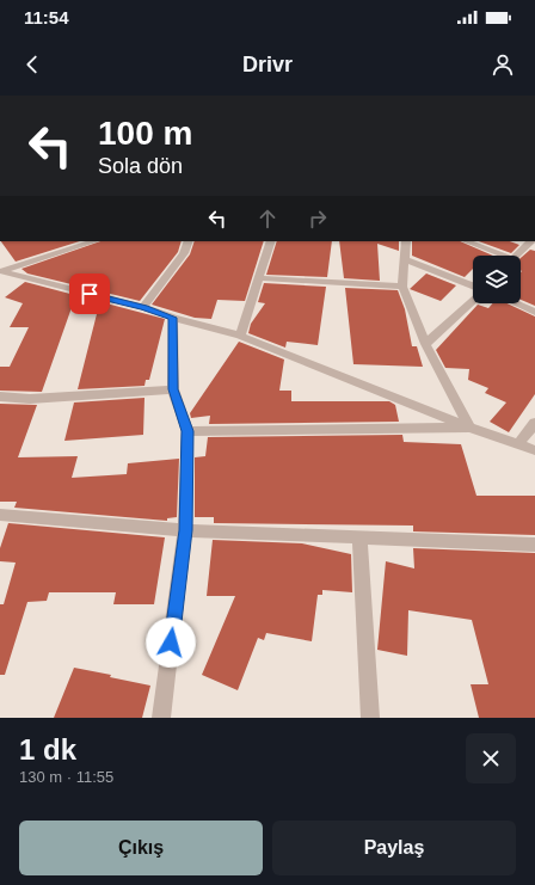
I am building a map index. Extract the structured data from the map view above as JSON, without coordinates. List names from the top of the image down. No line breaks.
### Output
{"page":{"status":"11:54","header":"Drivr","turn":["100 m","Sola dön"],"heading":["1 dk","130 m · 11:55"],"buttons":["Çıkış","Paylaş"]}}
